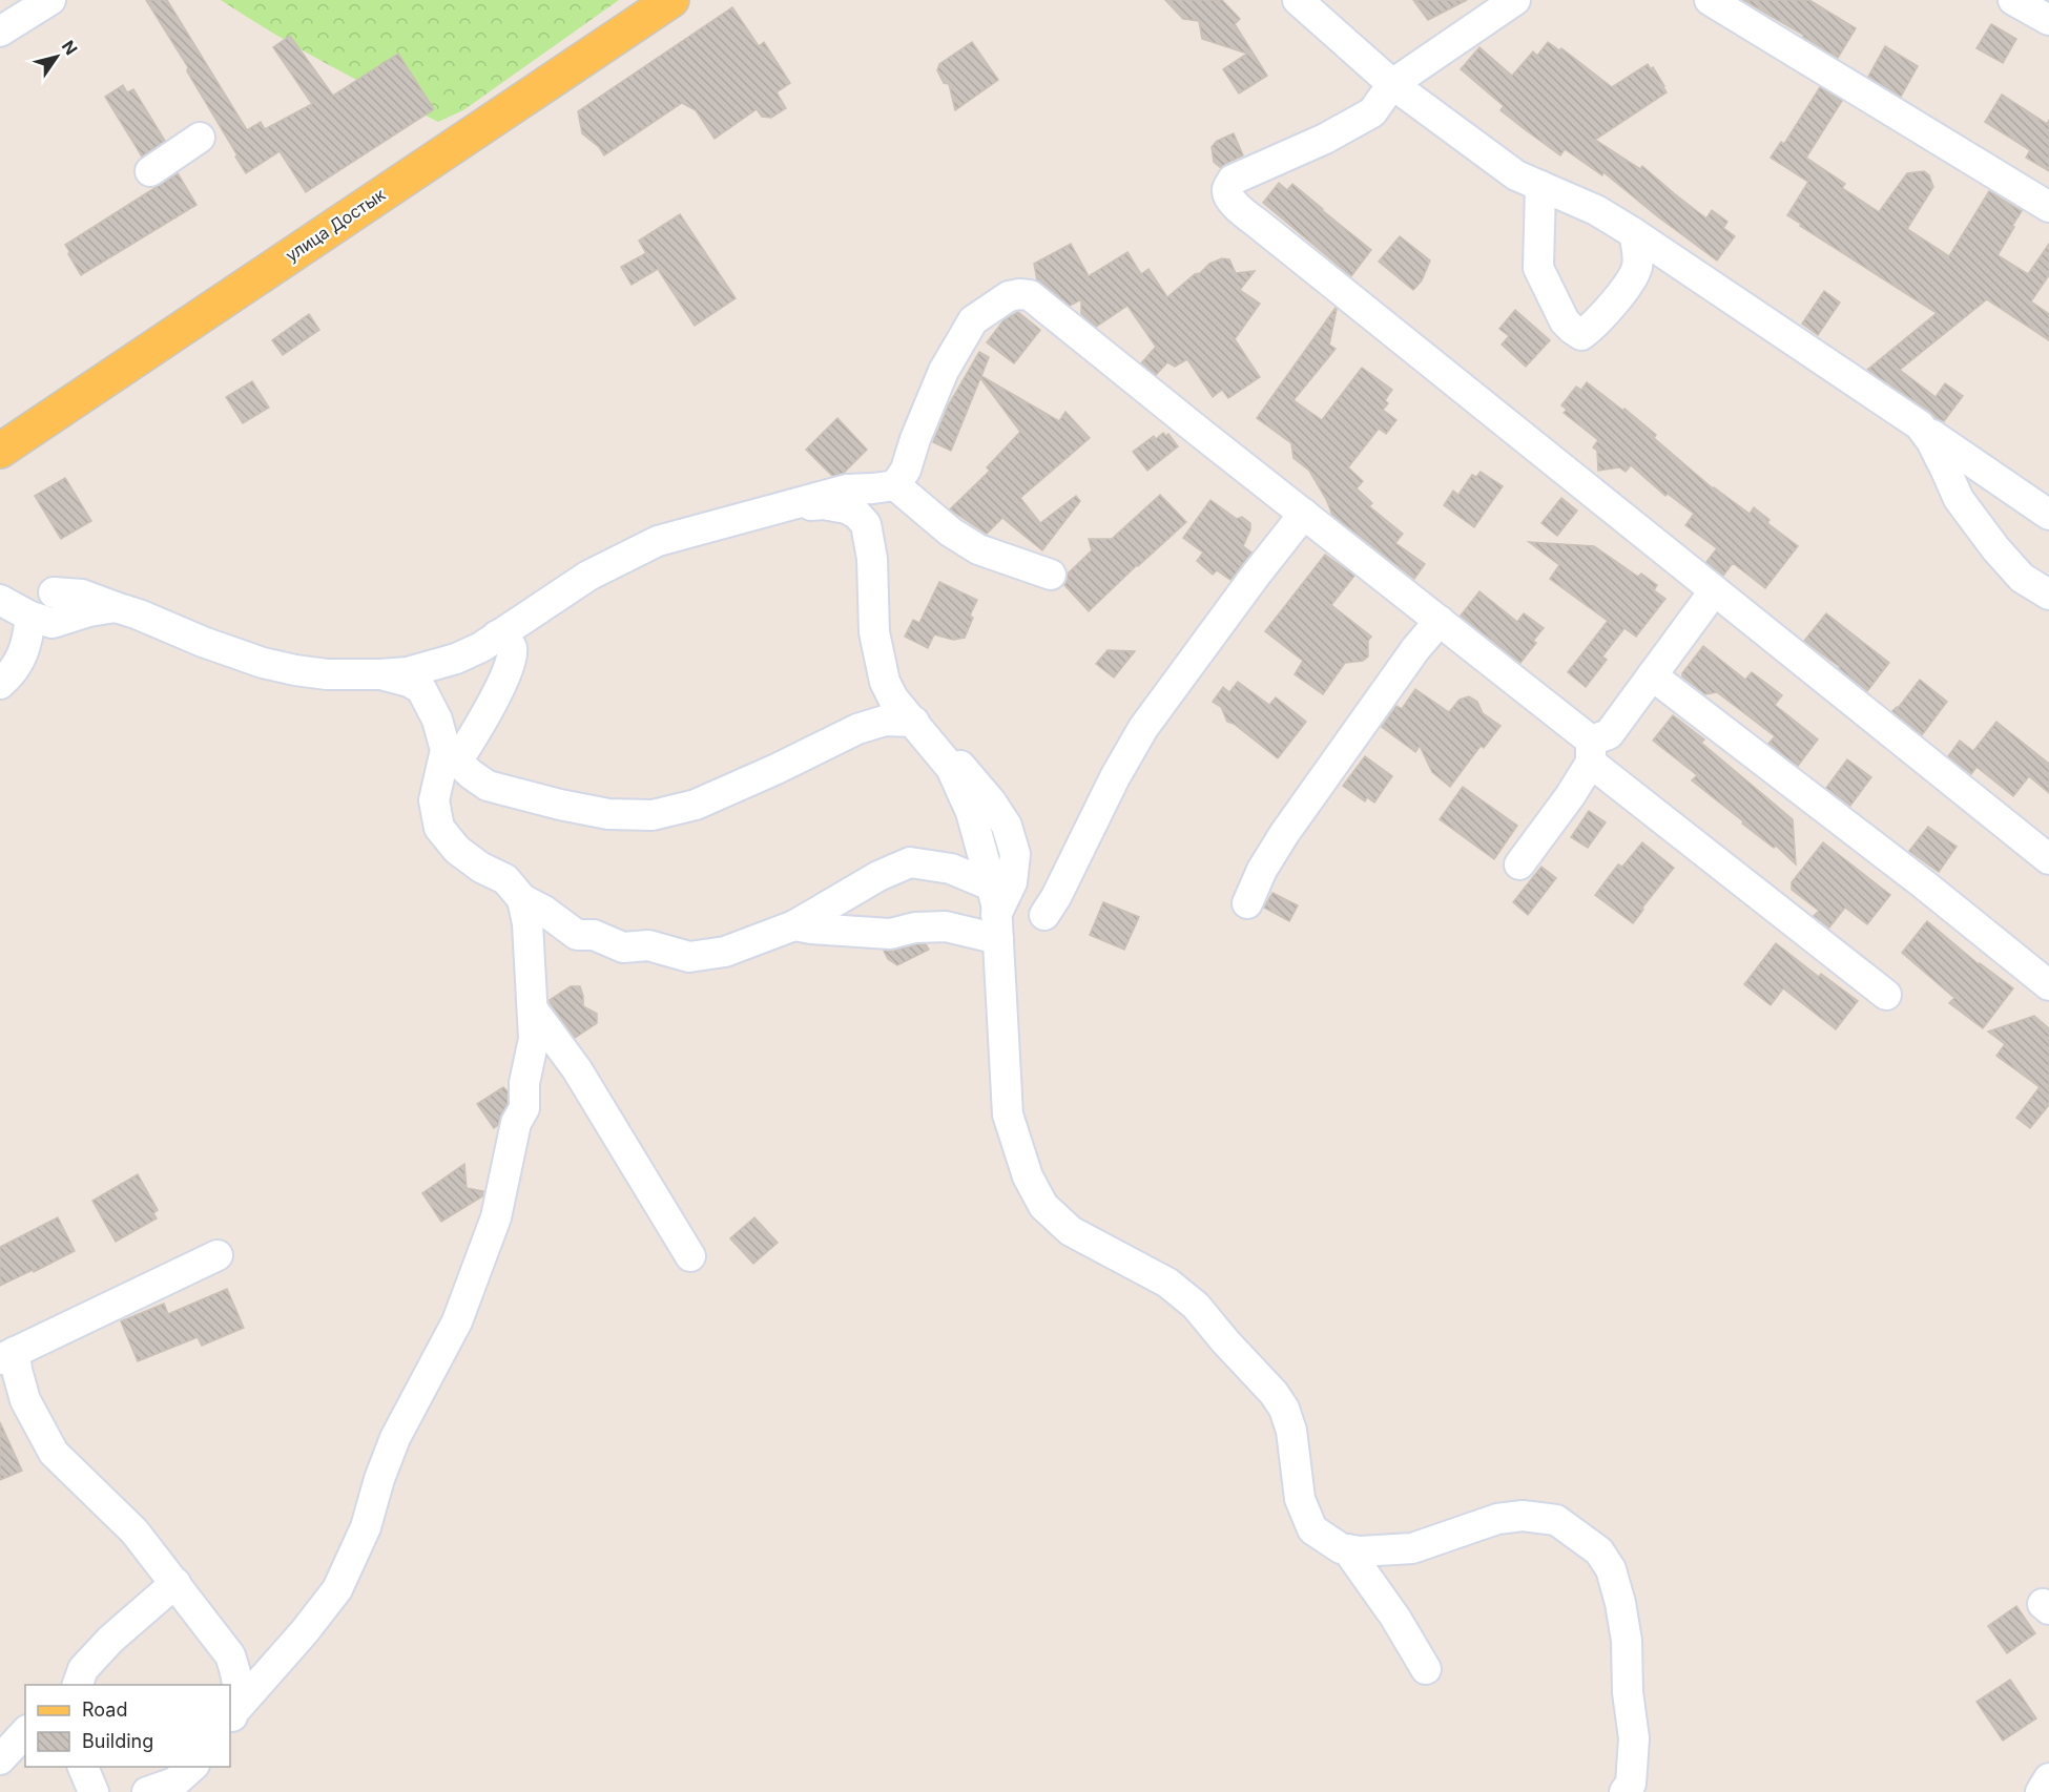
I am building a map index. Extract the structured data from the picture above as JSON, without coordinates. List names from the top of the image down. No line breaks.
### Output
{"streets":{"main road":["улица Достык"]},"legend":["Road","Building"],"north":"top right"}
